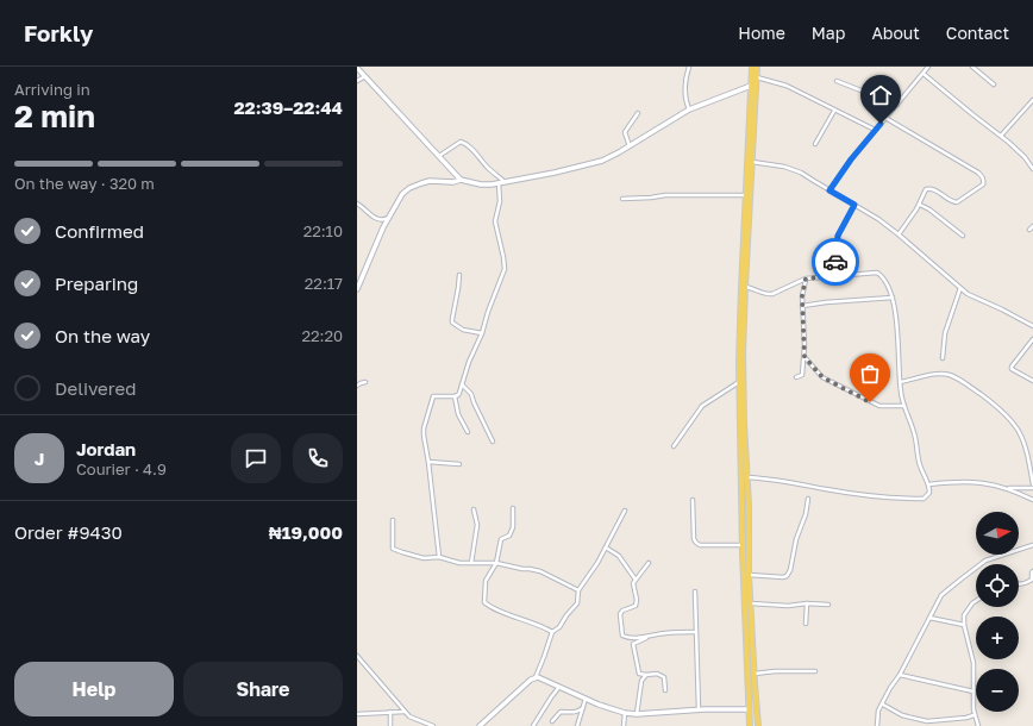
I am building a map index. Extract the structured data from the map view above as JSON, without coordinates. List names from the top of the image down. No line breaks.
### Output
{"north":"right","page":{"header":"Forkly","nav":["Home","Map","About","Contact"],"heading":["2 min","Arriving in","22:39–22:44"],"panel":["Jordan","Courier · 4.9","Order #9430","₦19,000"],"bar":"On the way · 320 m","list":[["Confirmed","22:10"],["Preparing","22:17"],["On the way","22:20"],"Delivered"],"round":"J","map_buttons":["+","−"],"buttons":["Help","Share"]}}
